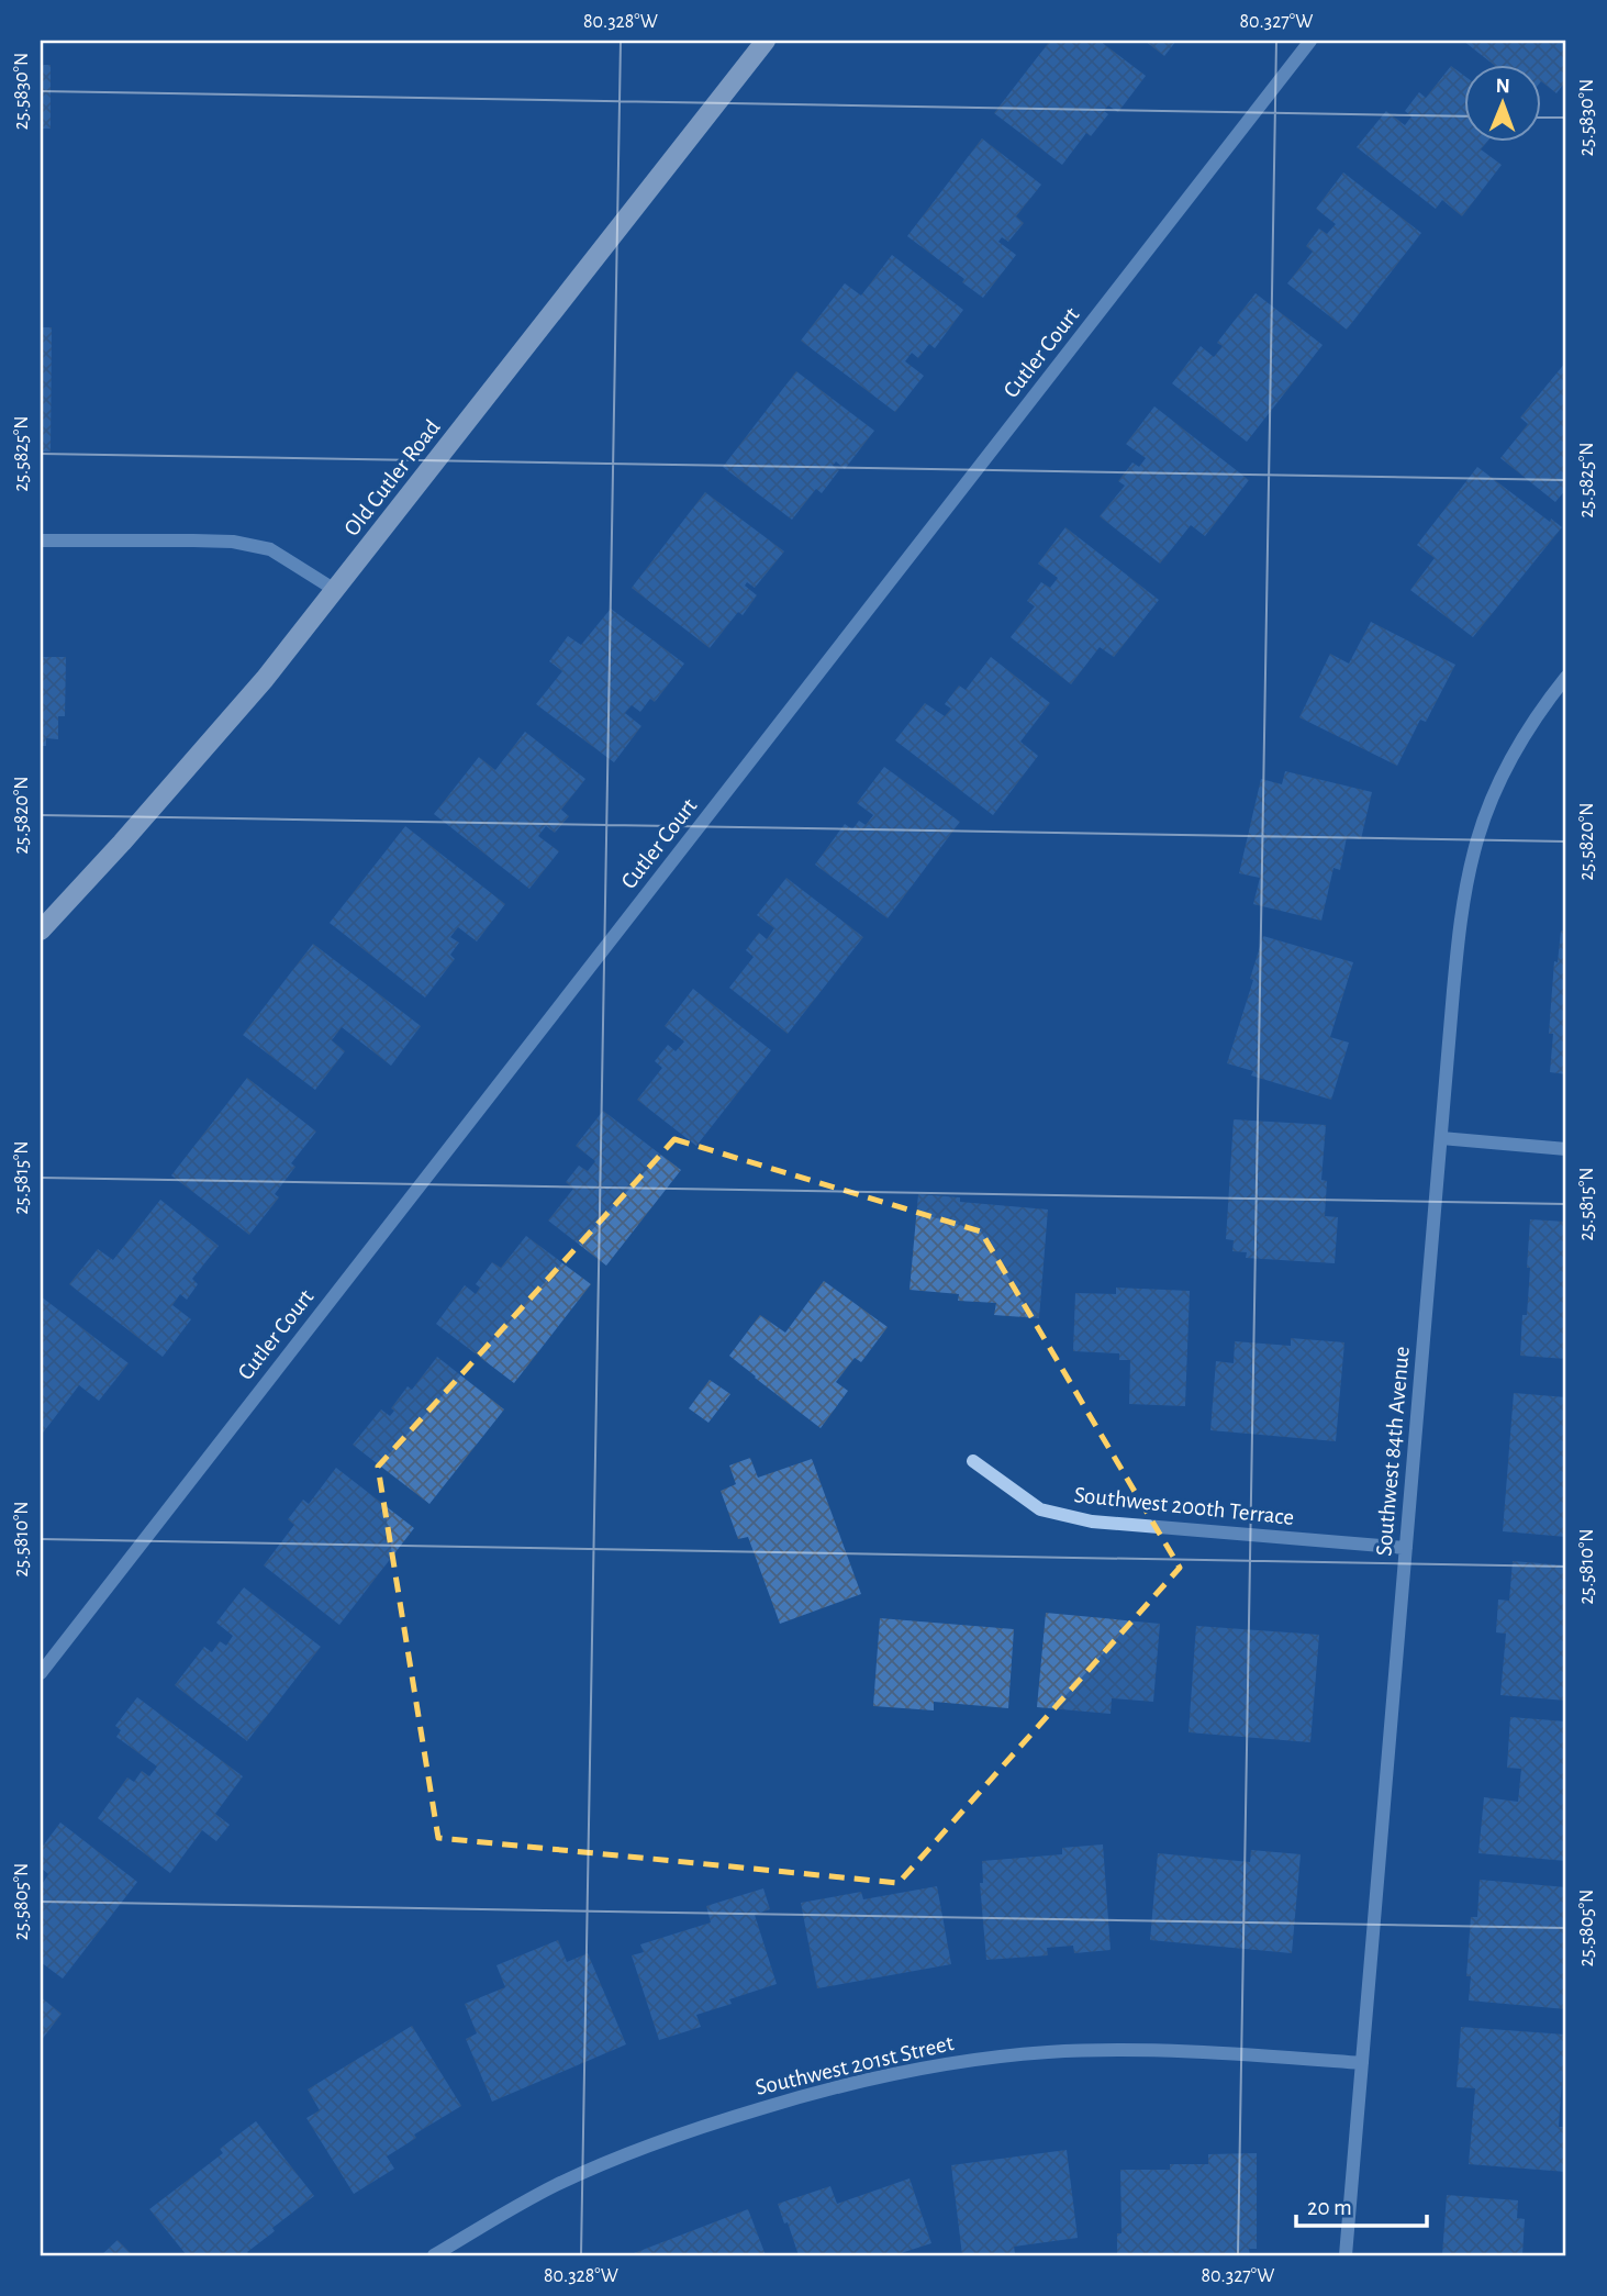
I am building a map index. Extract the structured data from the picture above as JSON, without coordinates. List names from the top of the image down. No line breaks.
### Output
{"streets":{"main road":["Old Cutler Road"],"street":["Cutler Court","Southwest 84th Avenue","Southwest 200th Terrace","Southwest 201st Street"]},"crossings":[["Southwest 84th Avenue","Southwest 200th Terrace"],["Southwest 84th Avenue","Southwest 201st Street"]],"scale_bar":"20 m","north":"top","coordinates":["80.328°W","80.327°W","25.5830°N","25.5825°N","25.5820°N","25.5815°N","25.5810°N","25.5805°N"]}
